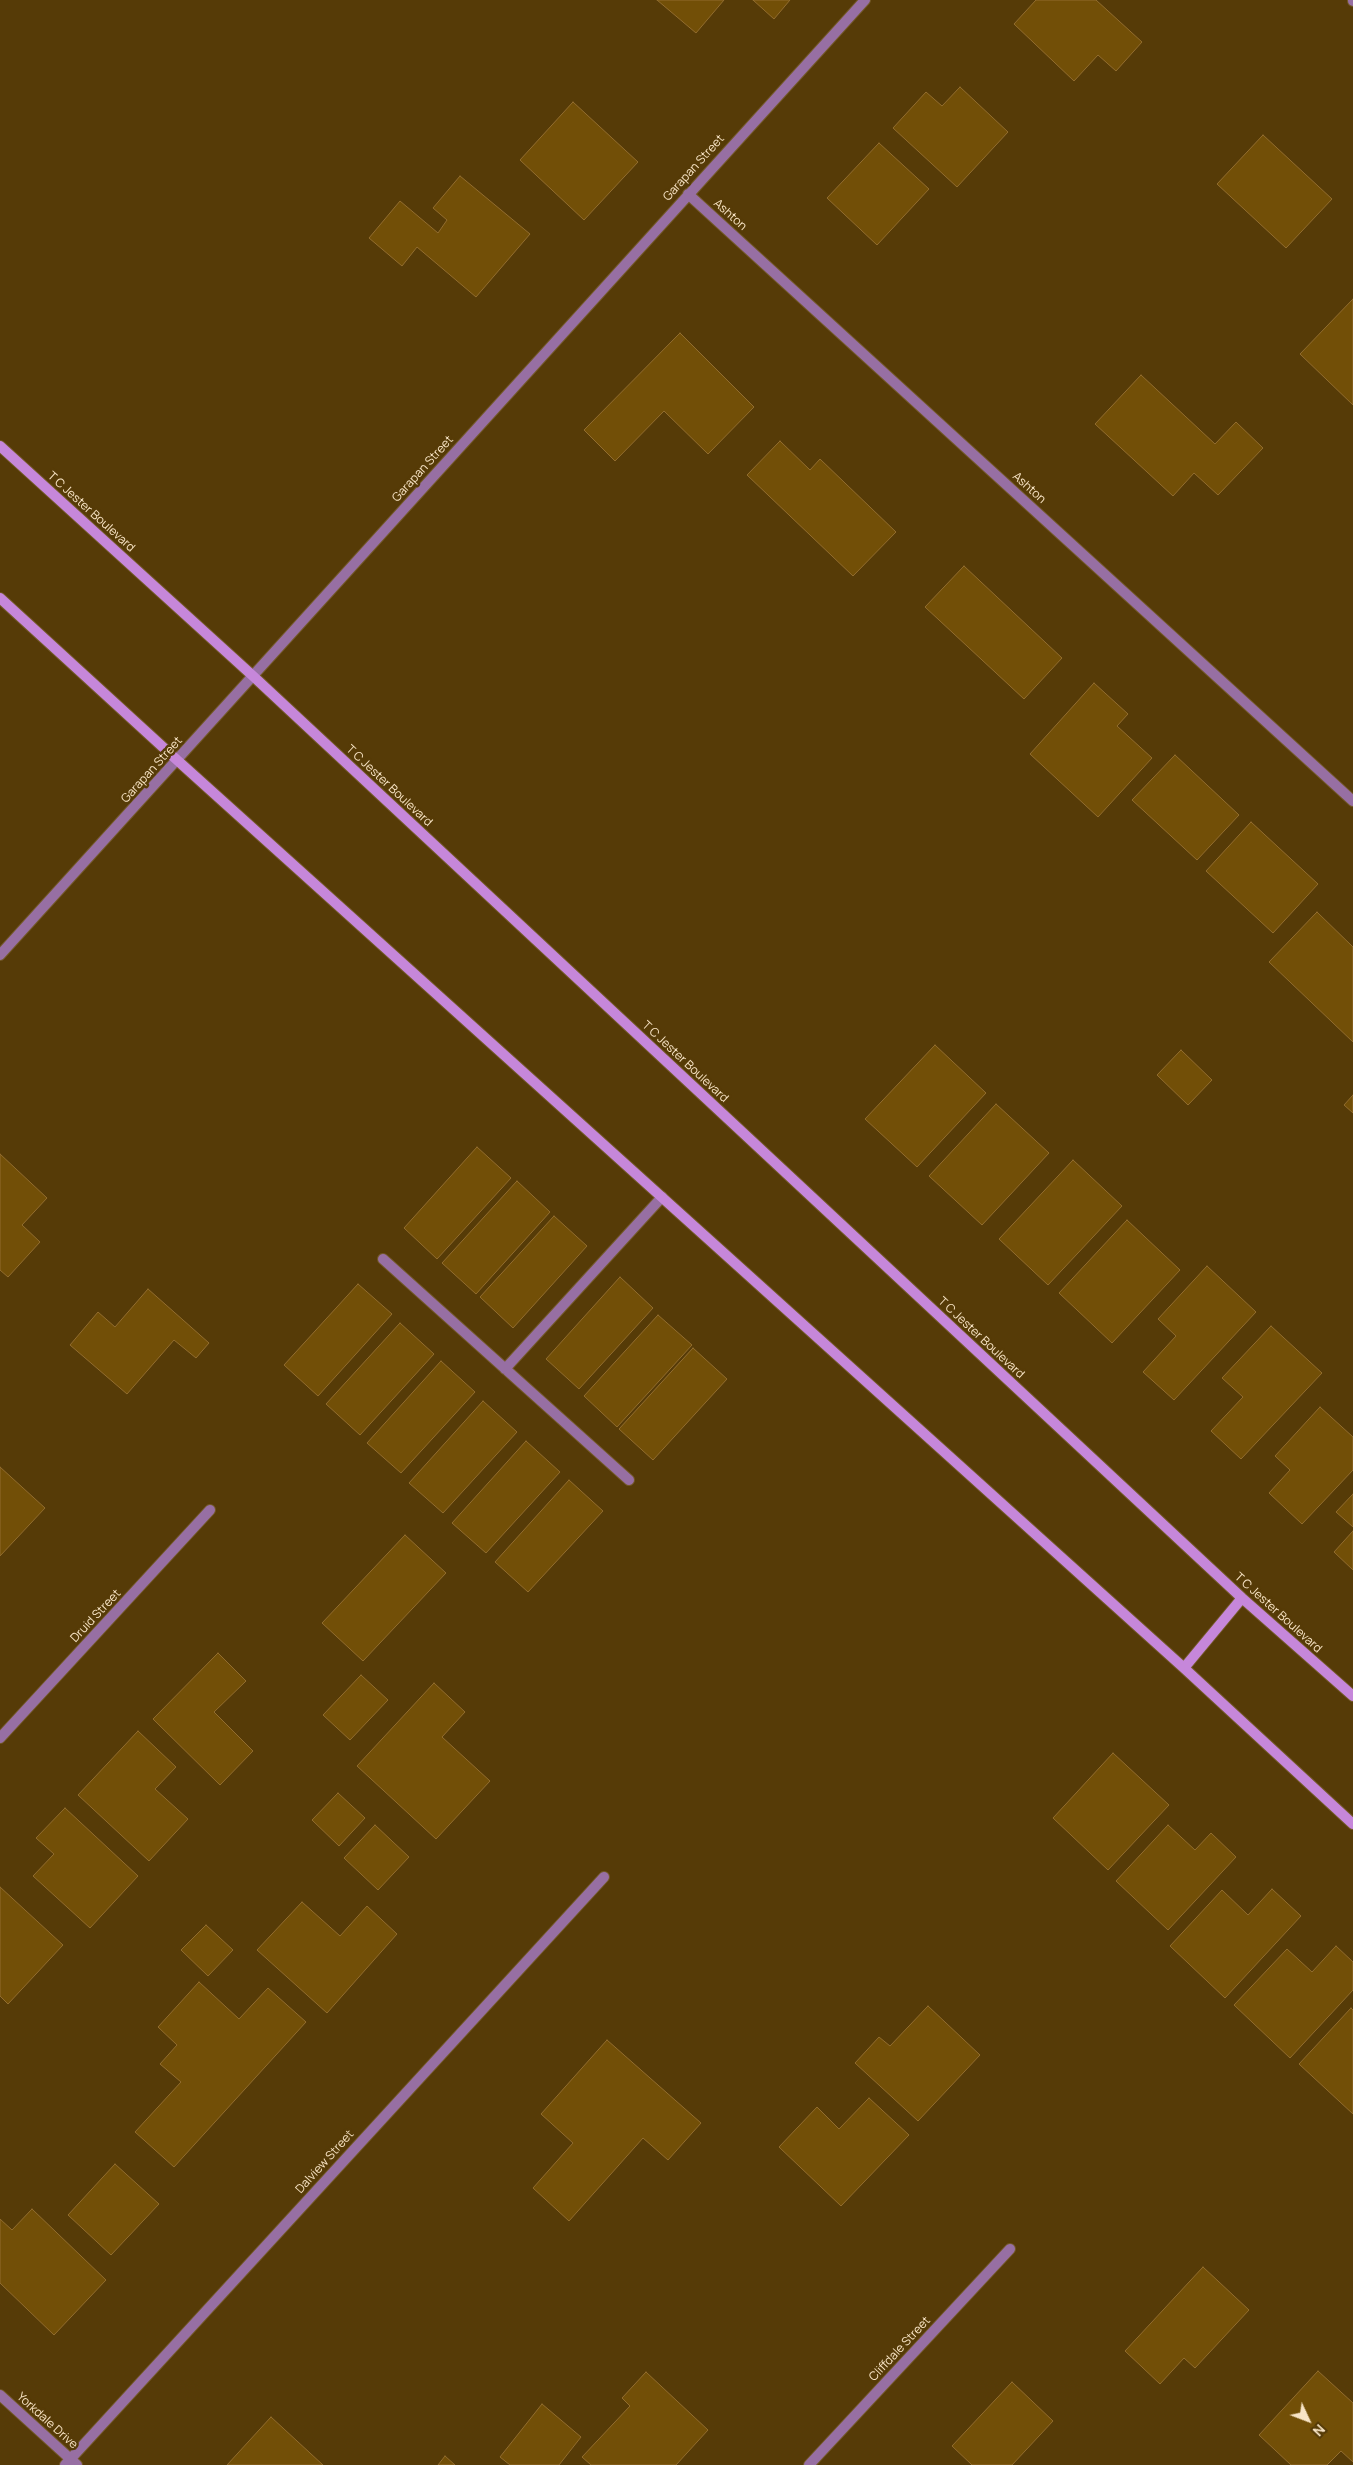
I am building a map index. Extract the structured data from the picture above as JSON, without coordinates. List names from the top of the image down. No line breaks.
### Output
{"streets":{"main road":["T C Jester Boulevard"],"street":["Garapan Street","Ashton","Druid Street","Dalview Street","Cliffdale Street","Yorkdale Drive"]},"crossings":[["Garapan Street","Ashton"],["Garapan Street","T C Jester Boulevard"],["Dalview Street","Yorkdale Drive"]],"north":"bottom right"}
